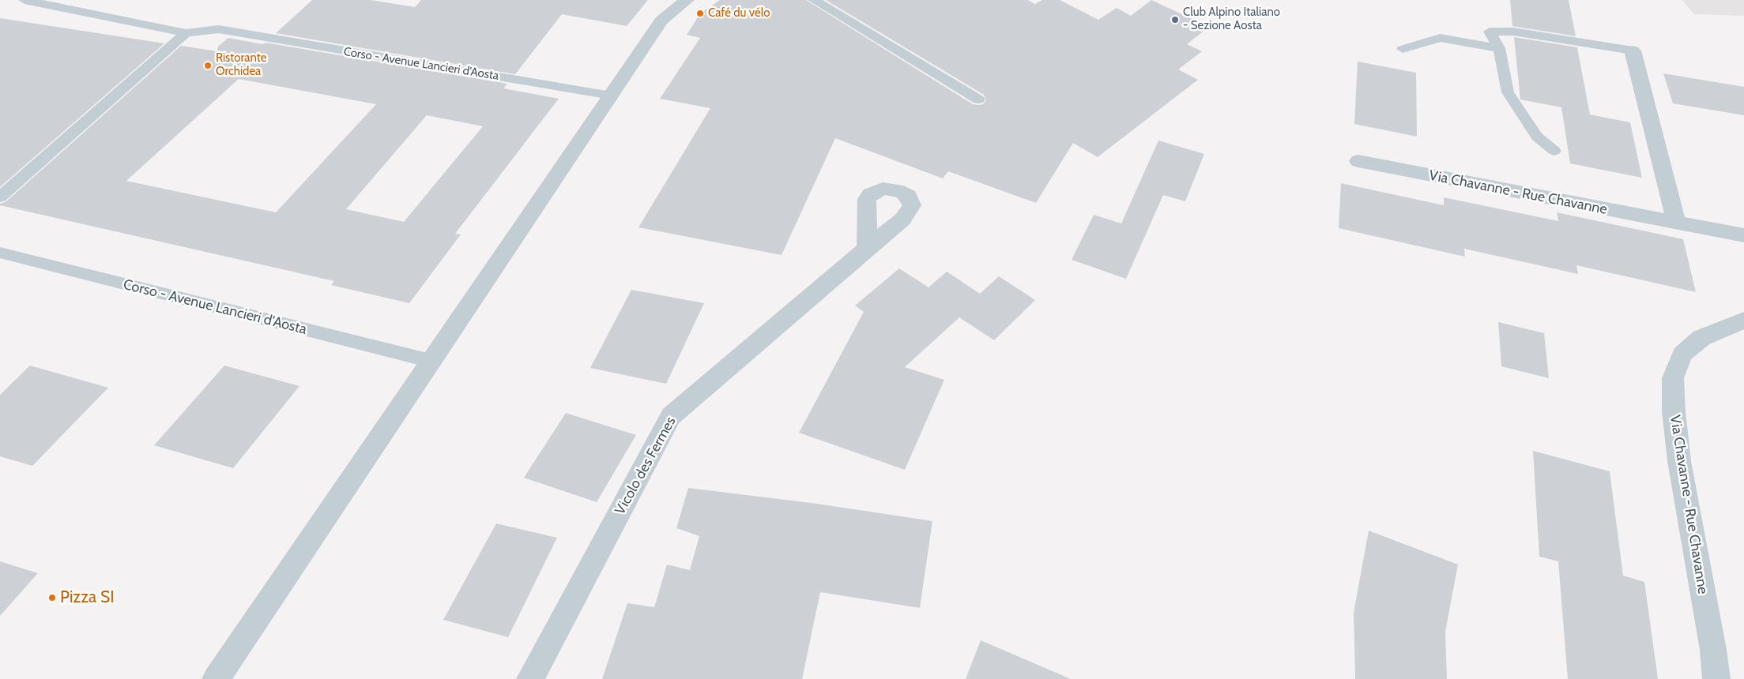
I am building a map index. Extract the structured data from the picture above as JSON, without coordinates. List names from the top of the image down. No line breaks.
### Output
{"streets":{"street":["Via Chavanne - Rue Chavanne","Vicolo des Fermes"],"lane":["Corso - Avenue Lancieri d'Aosta"]},"places":["Café du vélo","Club Alpino Italiano - Sezione Aosta","Ristorante Orchidea","Pizza SI"]}
